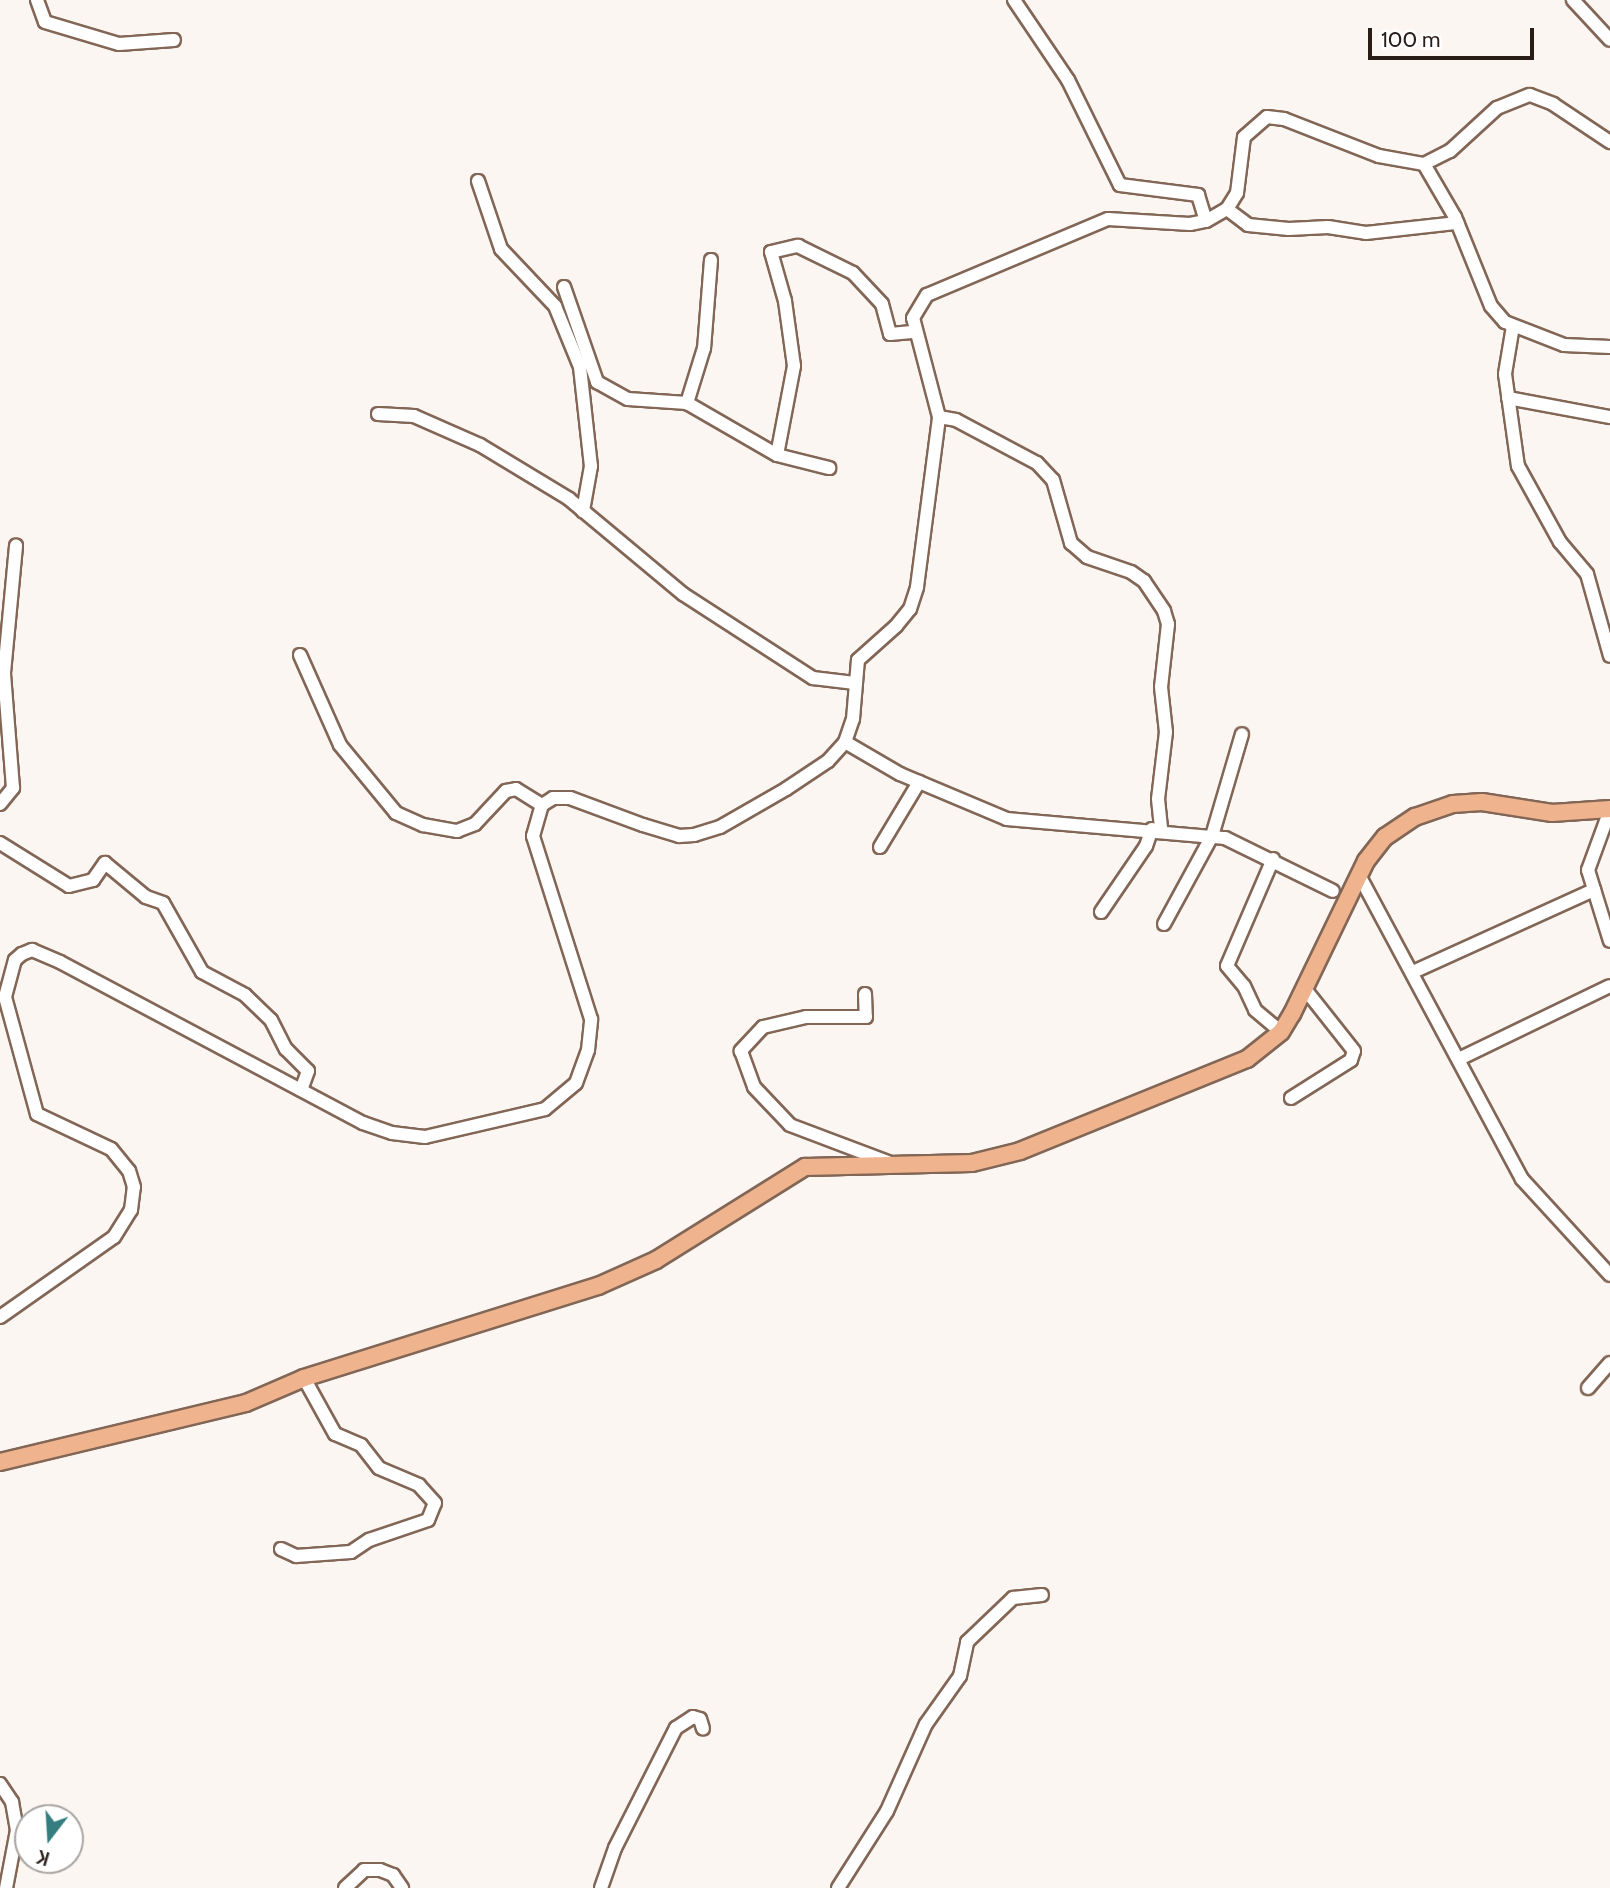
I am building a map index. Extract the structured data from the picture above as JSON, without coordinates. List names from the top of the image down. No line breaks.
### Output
{"scale_bar":"100 m","north":"bottom"}
